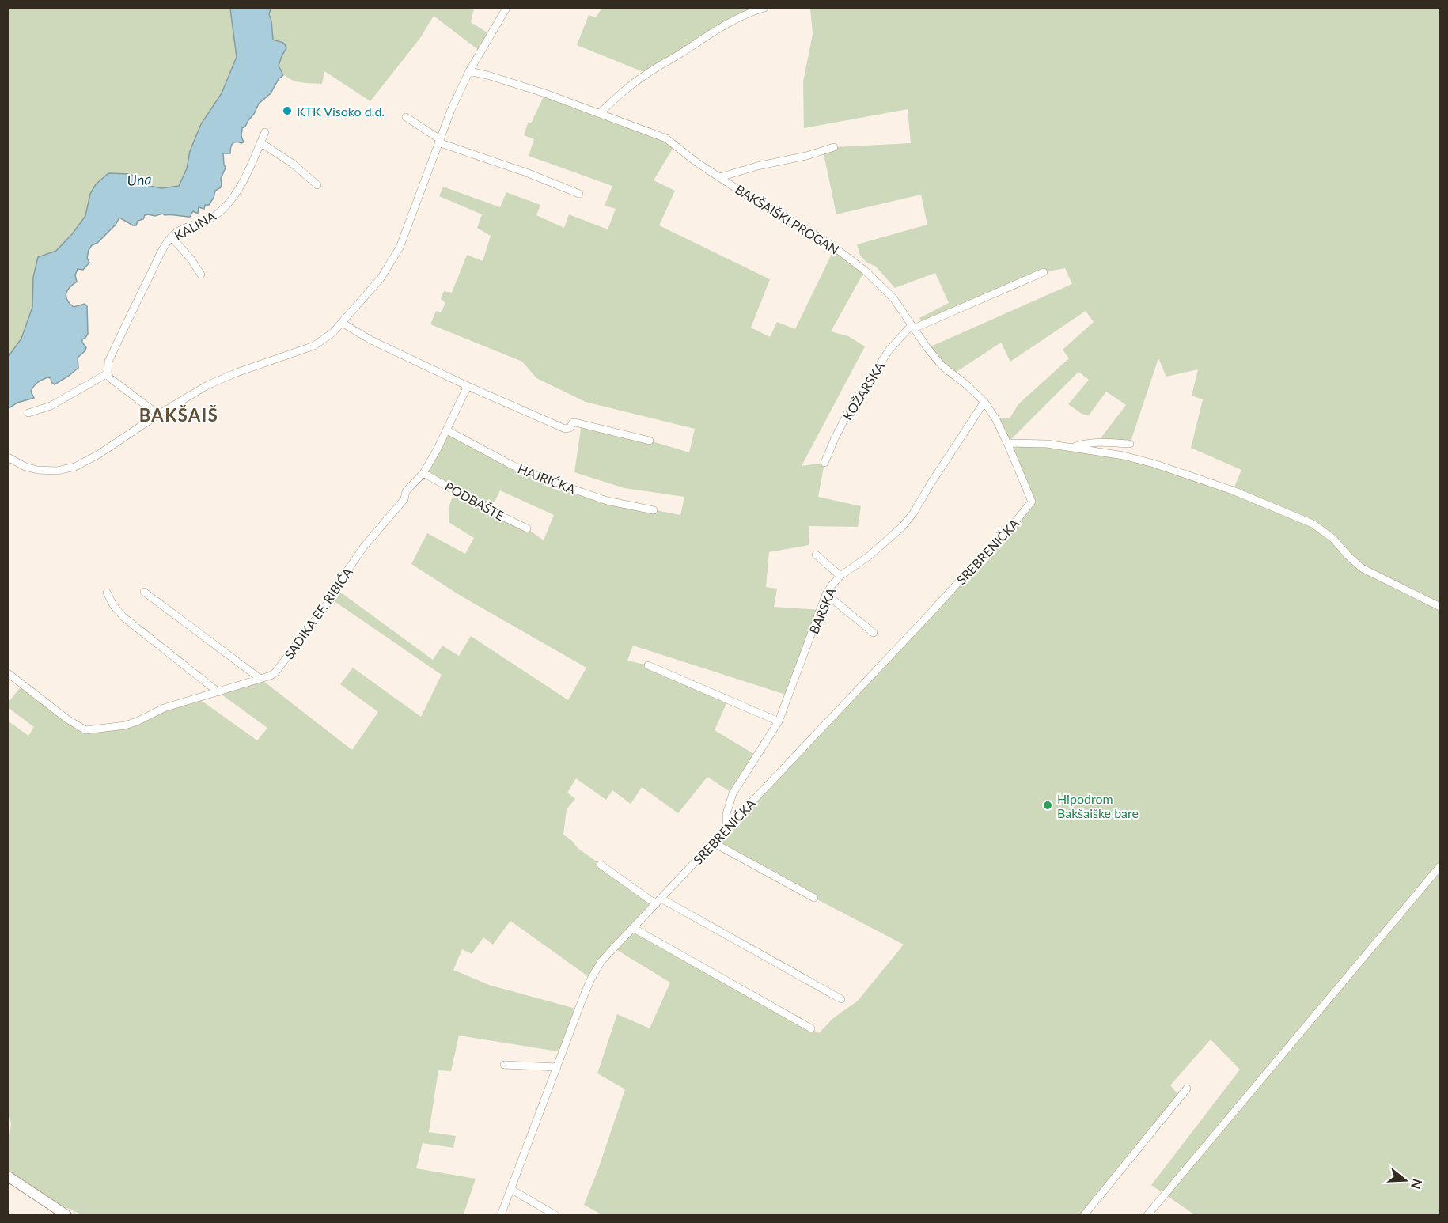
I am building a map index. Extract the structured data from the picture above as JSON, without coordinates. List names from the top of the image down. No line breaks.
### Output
{"streets":{"street":["BAKŠAIŠKI PROGAN","KALINA","KOŽARSKA","HAJRIĆKA","PODBAŠTE","SREBRENIČKA","BARSKA","SADIKA EF. RIBIĆA"]},"crossings":[["BAKŠAIŠKI PROGAN","KOŽARSKA"],["BAKŠAIŠKI PROGAN","SREBRENIČKA"],["BAKŠAIŠKI PROGAN","BARSKA"],["HAJRIĆKA","SADIKA EF. RIBIĆA"],["PODBAŠTE","SADIKA EF. RIBIĆA"],["SREBRENIČKA","BARSKA"]],"districts":["BAKŠAIŠ"],"water":["Una"],"places":["KTK Visoko d.d.","Hipodrom Bakšaiške bare"],"north":"right"}
